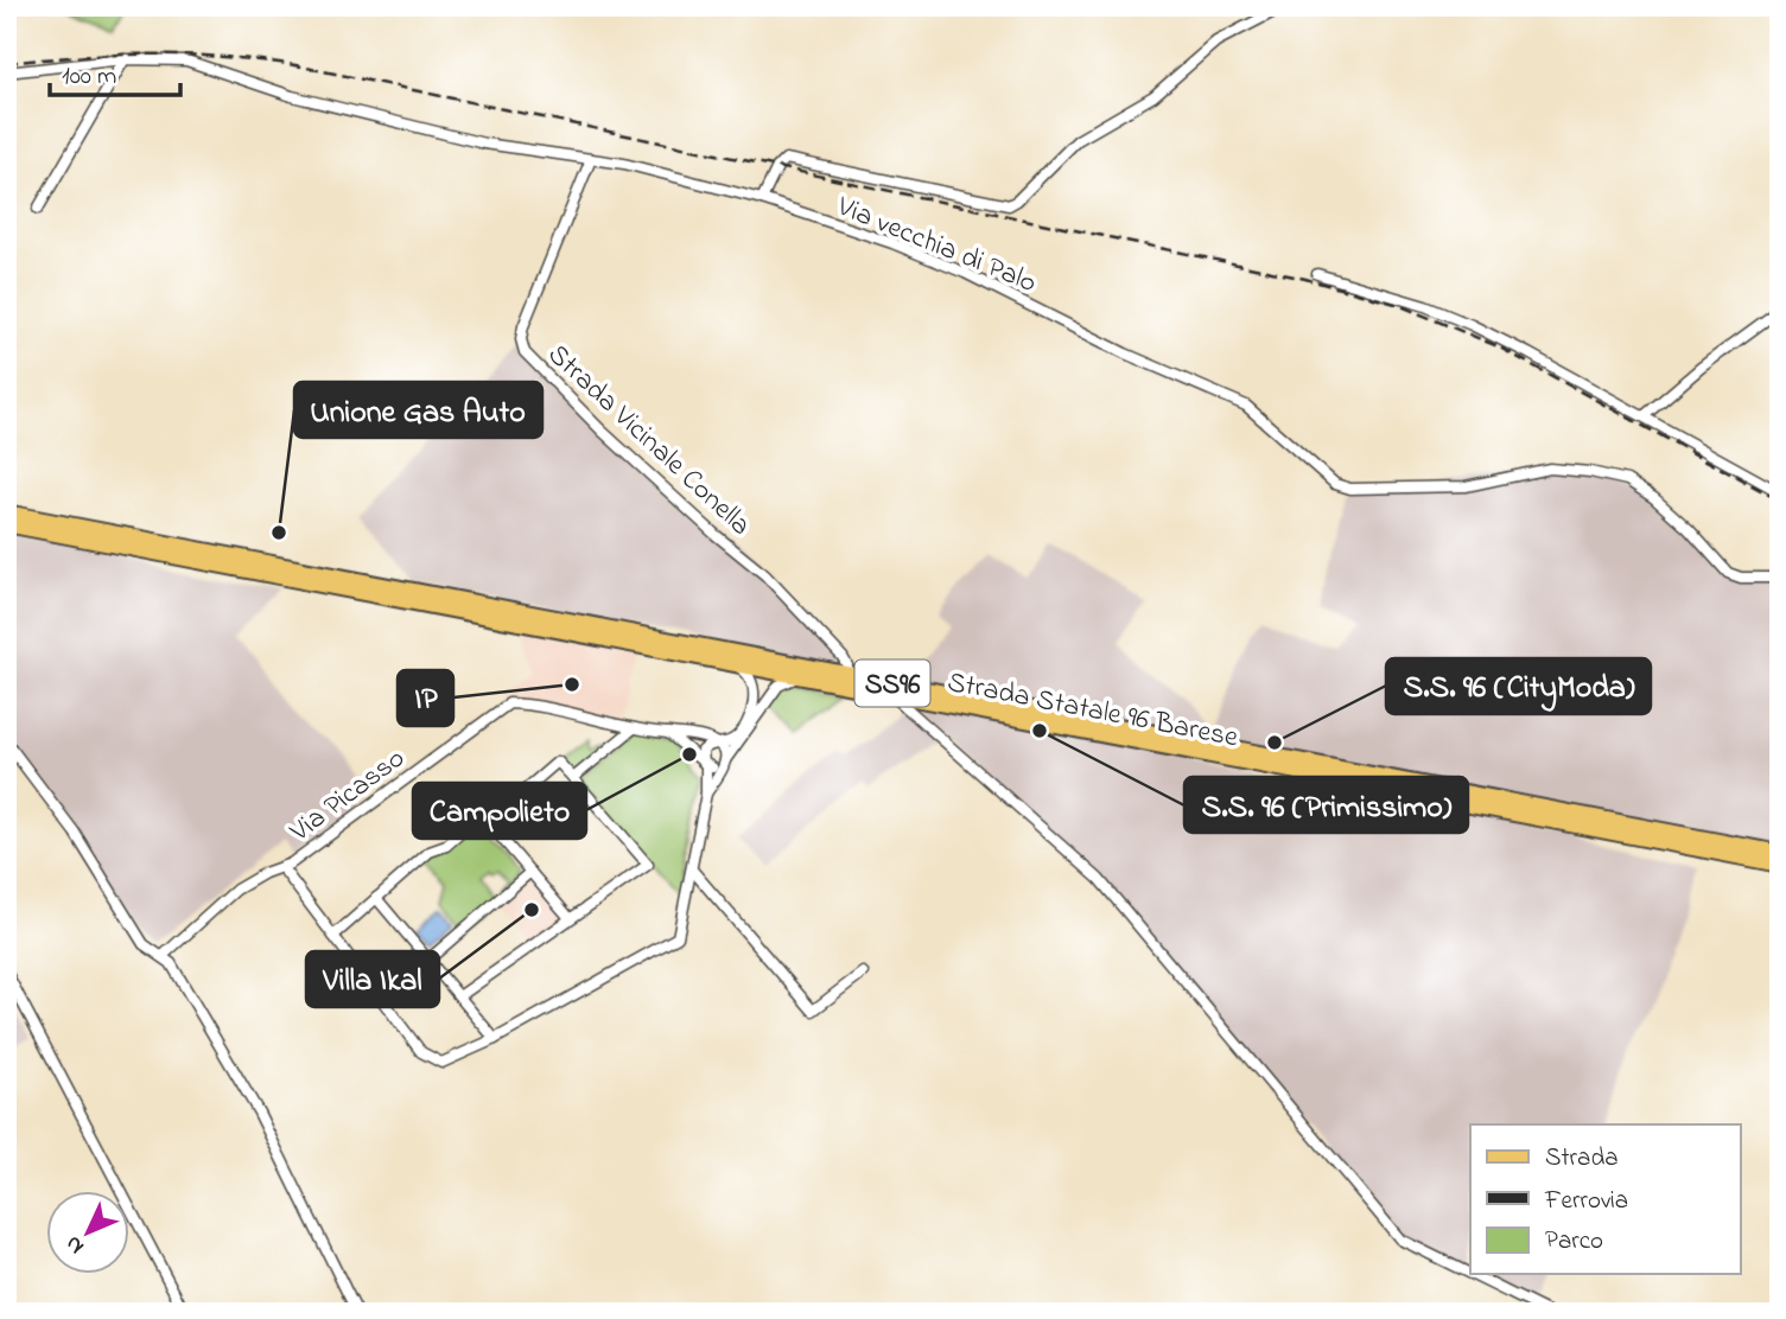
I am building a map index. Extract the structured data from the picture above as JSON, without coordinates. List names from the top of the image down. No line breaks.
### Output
{"streets":{"main road":["SS96","Strada Statale 96 Barese"],"street":["Via vecchia di Palo","Strada Vicinale Conella","Via Picasso"]},"crossings":[["Via vecchia di Palo","Strada Vicinale Conella"],["Strada Vicinale Conella","Strada Statale 96 Barese"]],"places":["Unione Gas Auto","IP","S.S. 96 (Primissimo)","S.S. 96 (CityModa)","Campolieto","Villa Ikal"],"legend":["Strada","Ferrovia","Parco"],"scale_bar":"100 m","north":"bottom left"}
